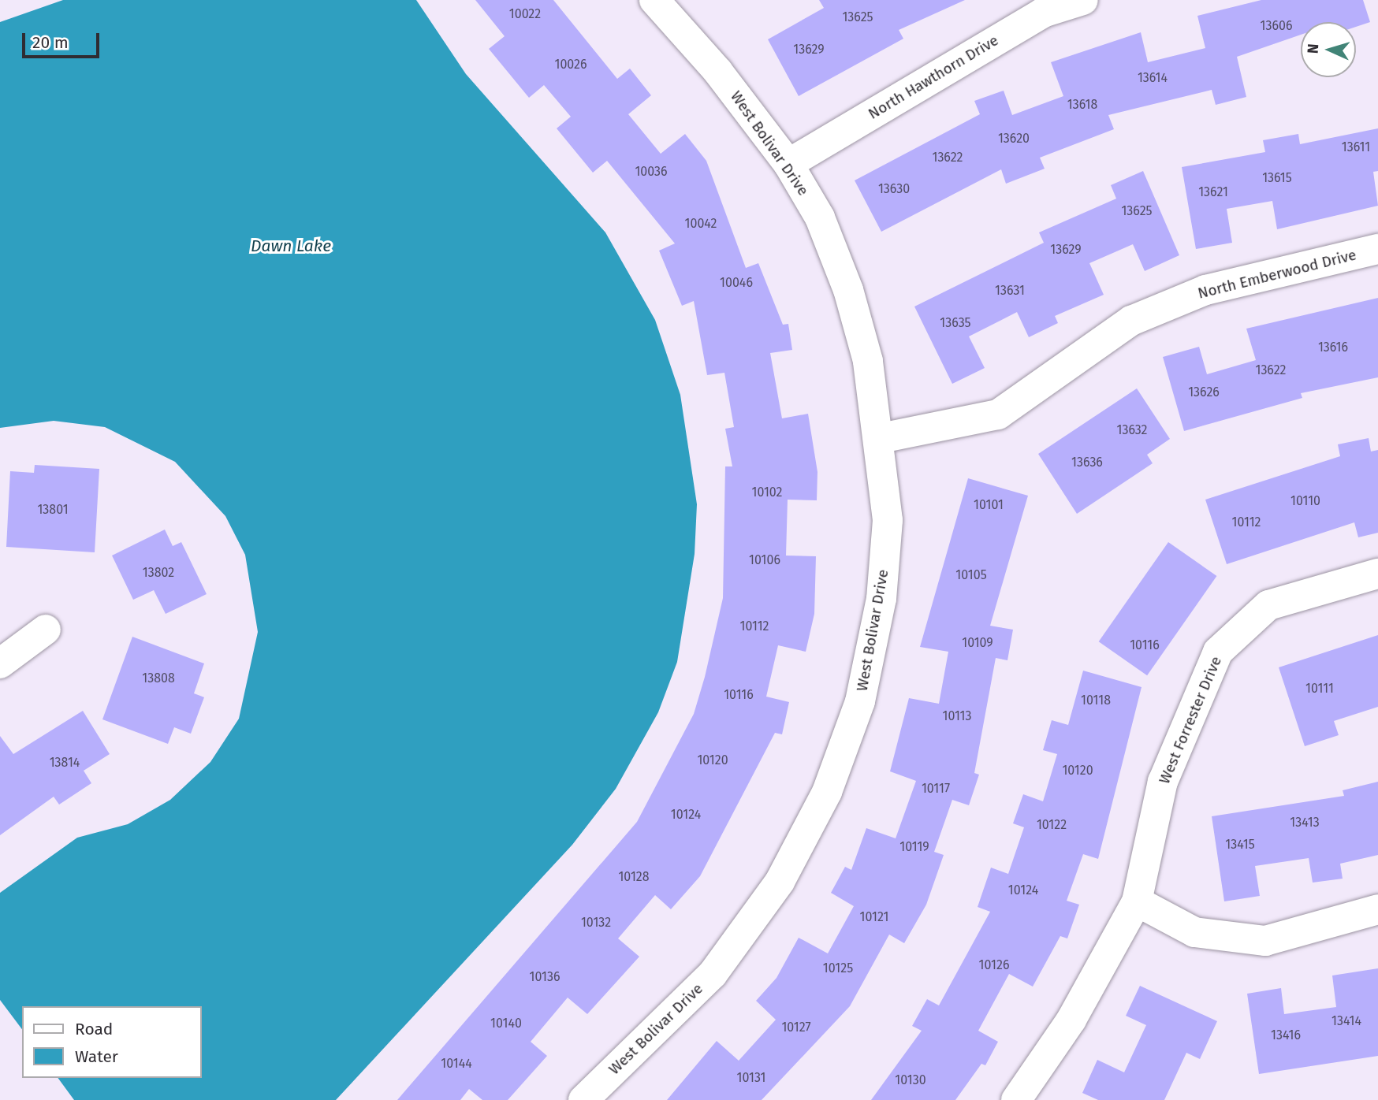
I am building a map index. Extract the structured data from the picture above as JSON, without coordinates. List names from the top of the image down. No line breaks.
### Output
{"streets":{"street":["North Hawthorn Drive","West Bolivar Drive","North Emberwood Drive","West Forrester Drive"]},"crossings":[["North Hawthorn Drive","West Bolivar Drive"],["West Bolivar Drive","North Emberwood Drive"]],"water":["Dawn Lake"],"house_numbers":["10022","13625","13606","13629","10026","13614","13618","13620","13611","13622","10036","13615","13630","13621","13625","10042","13629","10046","13631","13635","13616","13622","13626","13632","13636","10102","10110","10101","13801","10112","10106","13802","10105","10112","10109","10116","13808","10111","10116","10118","10113","10120","13814","10120","10117","10124","13413","10122","13415","10119","10128","10124","10121","10132","10126","10125","10136","13414","10140","10127","13416","10144","10131","10130"],"legend":["Road","Water"],"scale_bar":"20 m","north":"left"}
